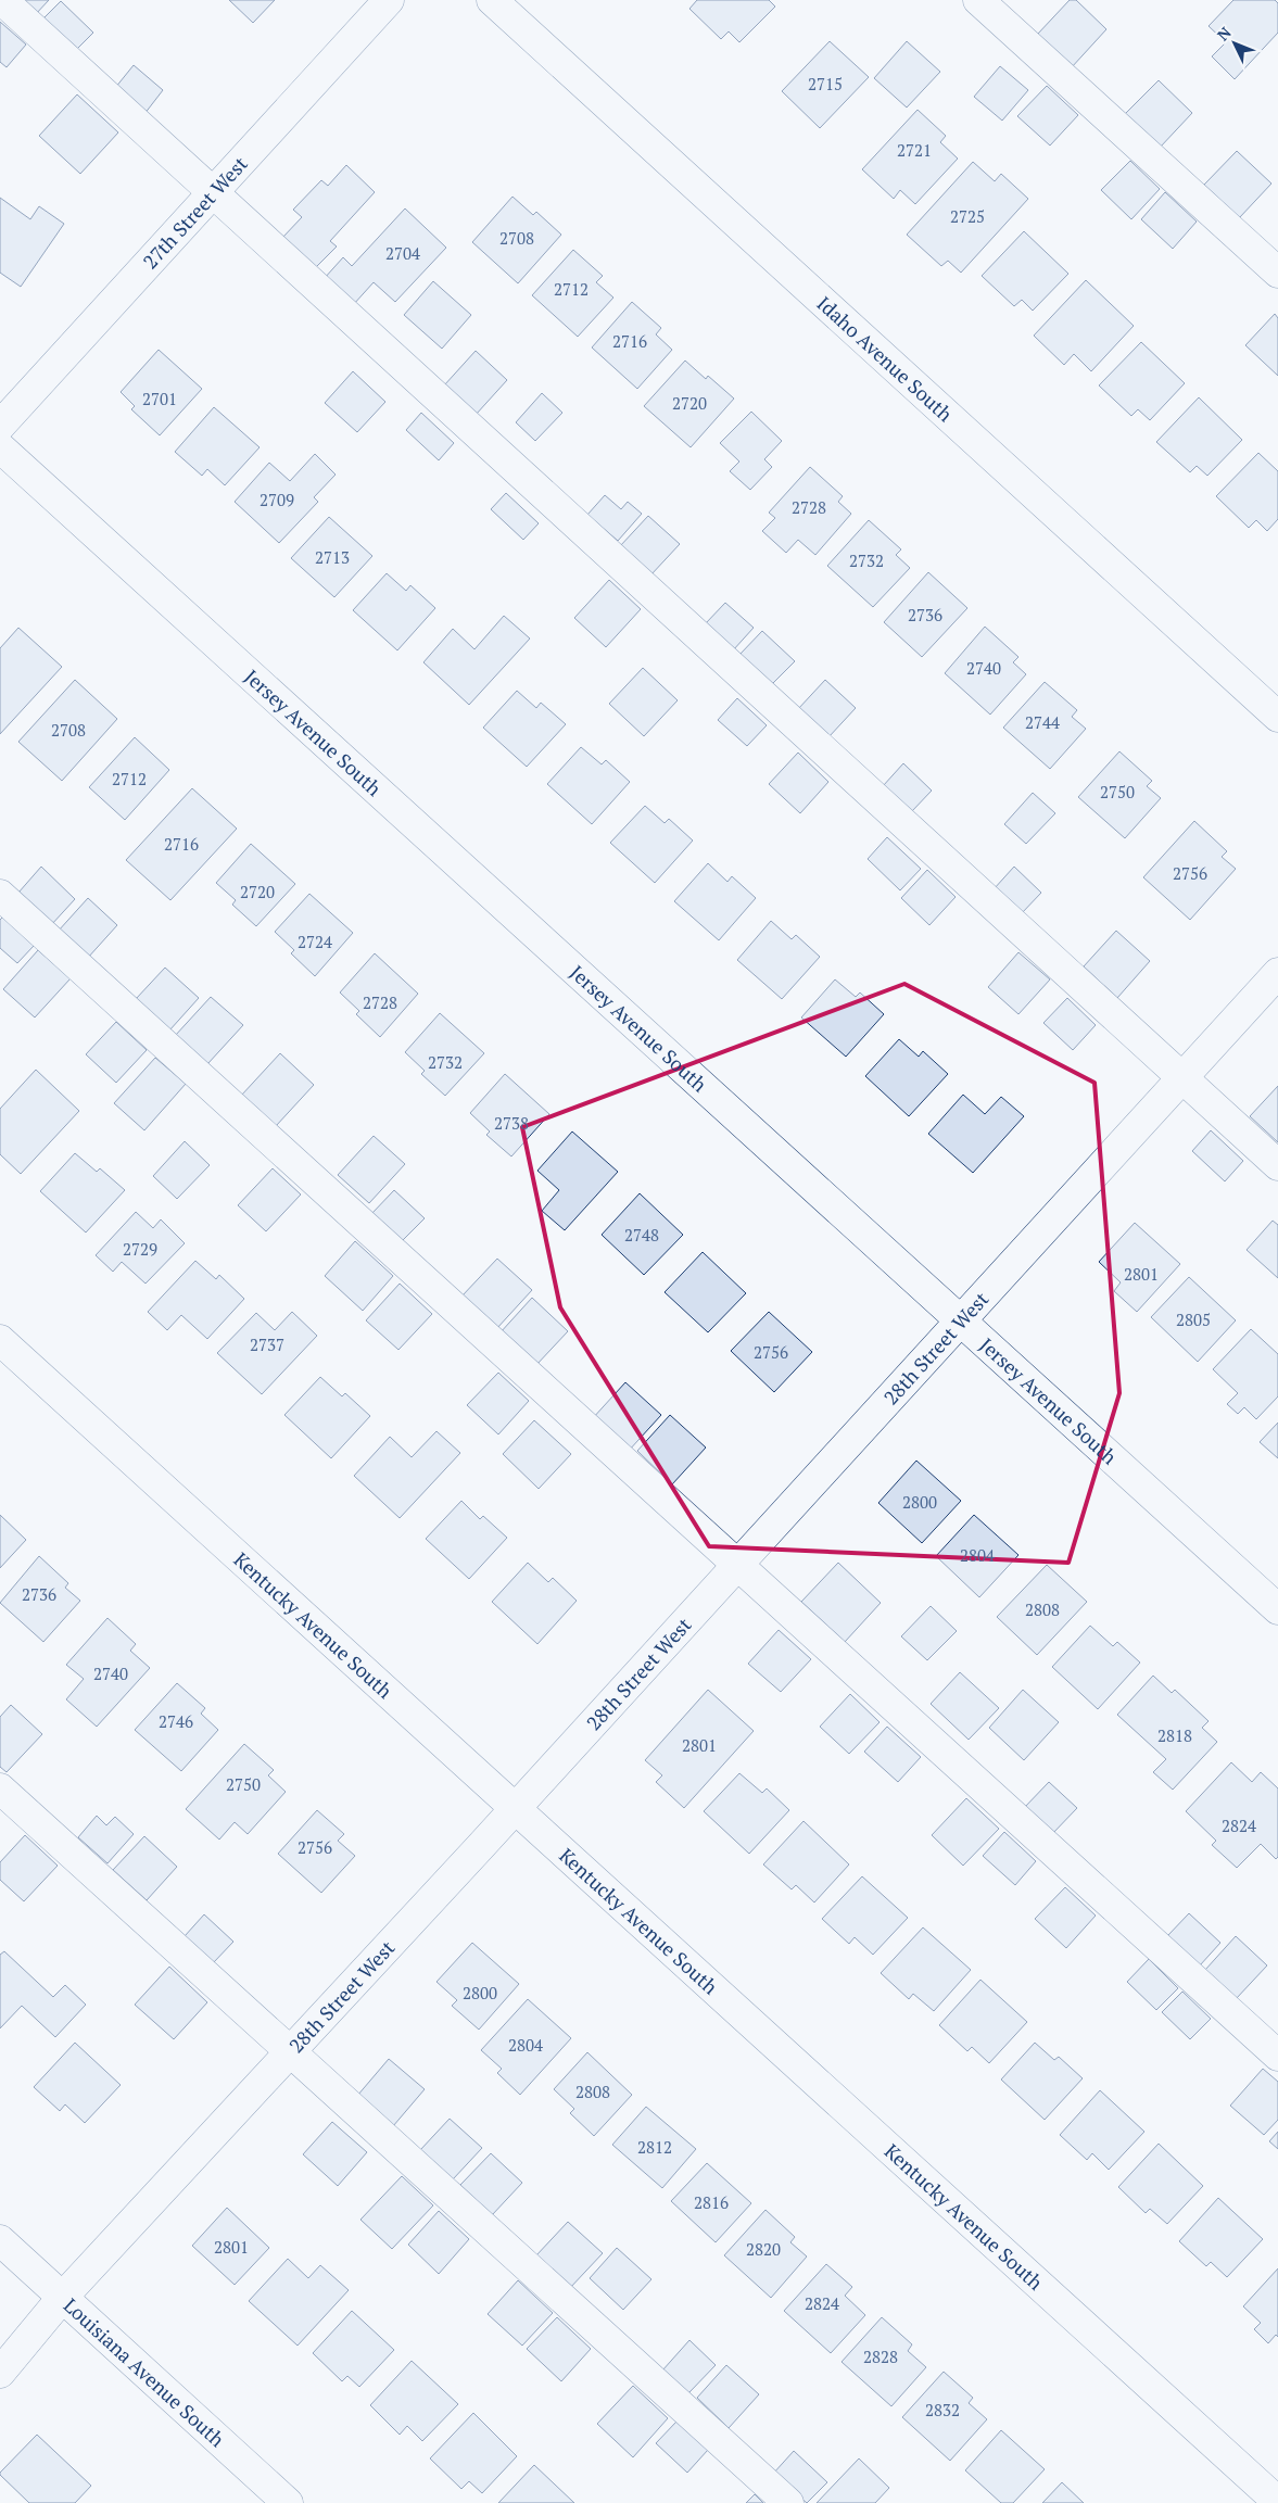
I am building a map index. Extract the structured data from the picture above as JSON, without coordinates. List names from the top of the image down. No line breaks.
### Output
{"streets":{"street":["27th Street West","Idaho Avenue South","Jersey Avenue South","28th Street West","Kentucky Avenue South","Louisiana Avenue South"]},"crossings":[["Jersey Avenue South","28th Street West"],["28th Street West","Kentucky Avenue South"],["28th Street West","Louisiana Avenue South"]],"house_numbers":["2715","2721","2725","2708","2704","2712","2716","2701","2720","2709","2728","2713","2732","2736","2740","2744","2708","2712","2750","2716","2756","2720","2724","2728","2732","2738","2748","2729","2801","2805","2737","2756","2800","2804","2736","2808","2740","2746","2818","2801","2750","2824","2756","2800","2804","2808","2812","2816","2801","2820","2824","2828","2832"],"north":"top left"}
